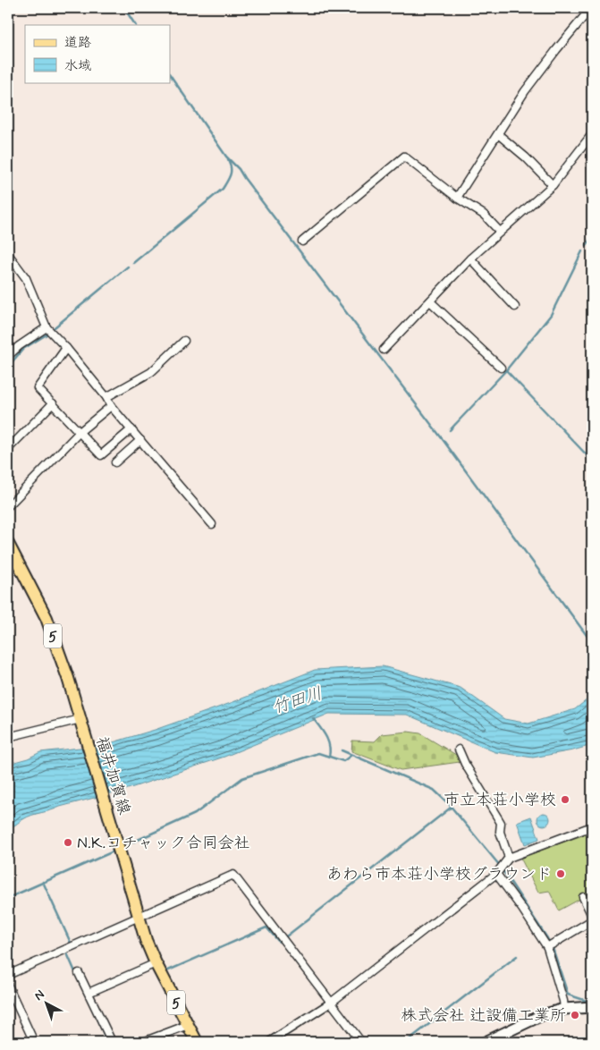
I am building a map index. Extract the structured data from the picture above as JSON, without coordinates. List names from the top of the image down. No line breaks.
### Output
{"streets":{"main road":["5","福井加賀線"]},"water":["竹田川"],"places":["市立本荘小学校","N.K.コチャック合同会社","あわら市本荘小学校グラウンド","株式会社 辻設備工業所"],"legend":["道路","水域"],"north":"top left"}
